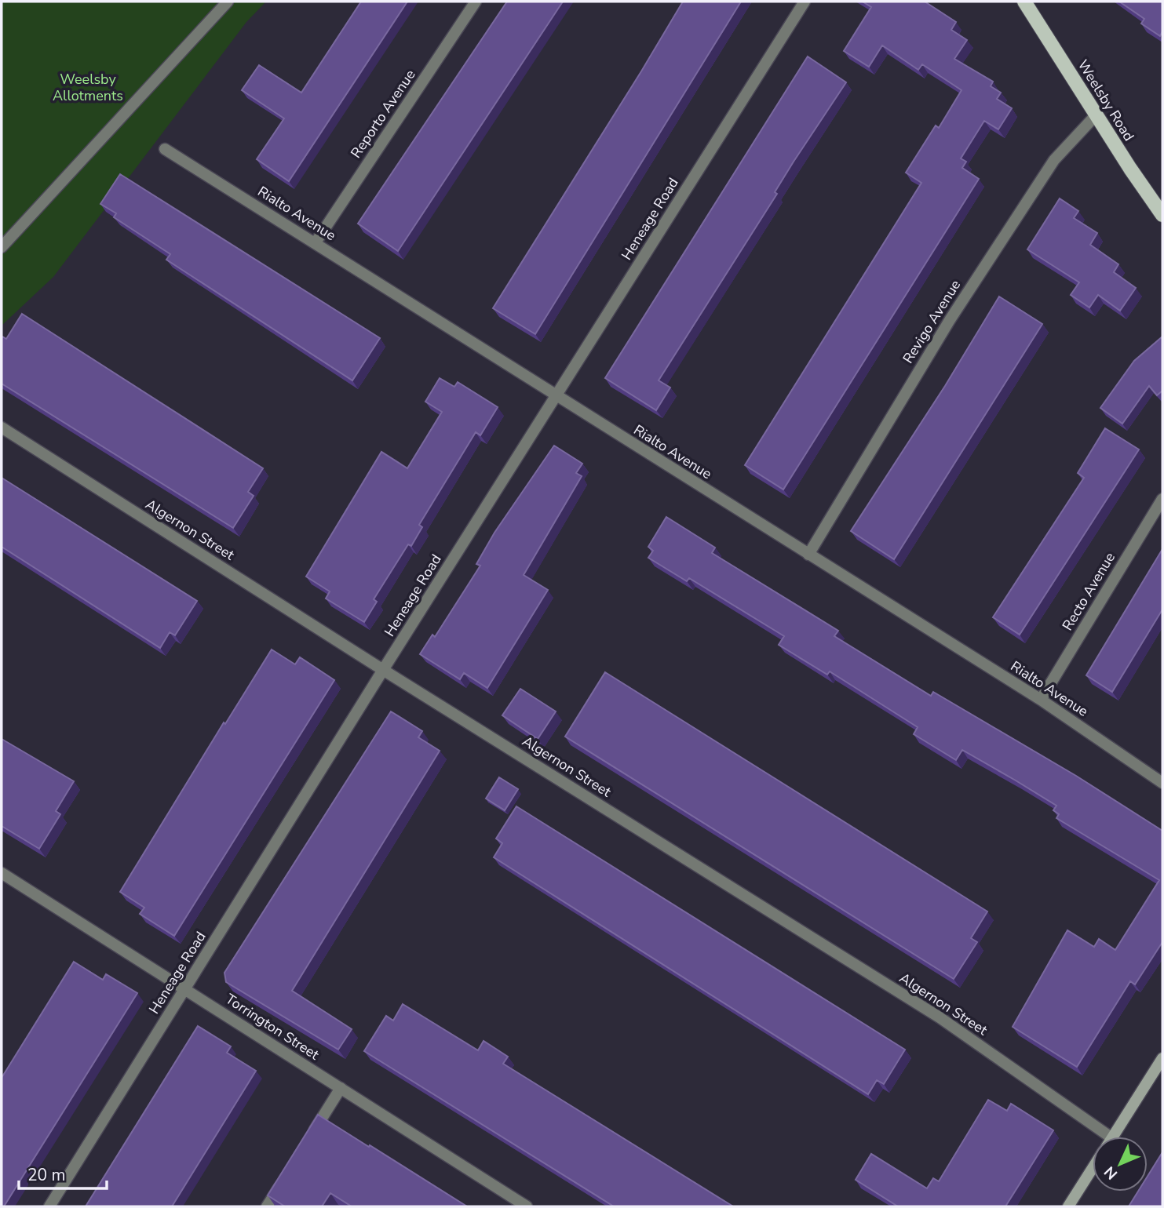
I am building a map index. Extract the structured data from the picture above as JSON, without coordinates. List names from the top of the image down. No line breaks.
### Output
{"streets":{"main road":["Weelsby Road"],"street":["Reporto Avenue","Rialto Avenue","Heneage Road","Revigo Avenue","Algernon Street","Recto Avenue","Torrington Street"]},"crossings":[["Weelsby Road","Revigo Avenue"],["Reporto Avenue","Rialto Avenue"],["Rialto Avenue","Heneage Road"],["Rialto Avenue","Revigo Avenue"],["Rialto Avenue","Recto Avenue"],["Heneage Road","Algernon Street"],["Heneage Road","Torrington Street"]],"parks":["Weelsby Allotments"],"scale_bar":"20 m","north":"bottom left"}
